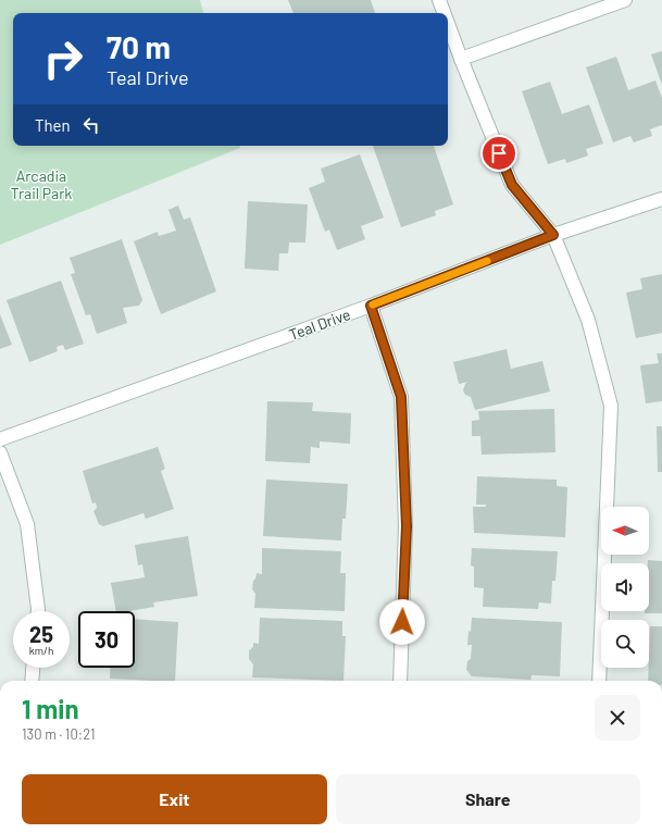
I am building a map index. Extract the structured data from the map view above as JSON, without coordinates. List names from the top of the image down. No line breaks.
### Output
{"streets":{"street":["Teal Drive"]},"parks":["Arcadia Trail Park"],"north":"left","page":{"turn":["70 m","Teal Drive"],"then":"Then","speed":"25 km/h","limit":"30","heading":["1 min","130 m · 10:21"],"buttons":["Exit","Share"]}}
